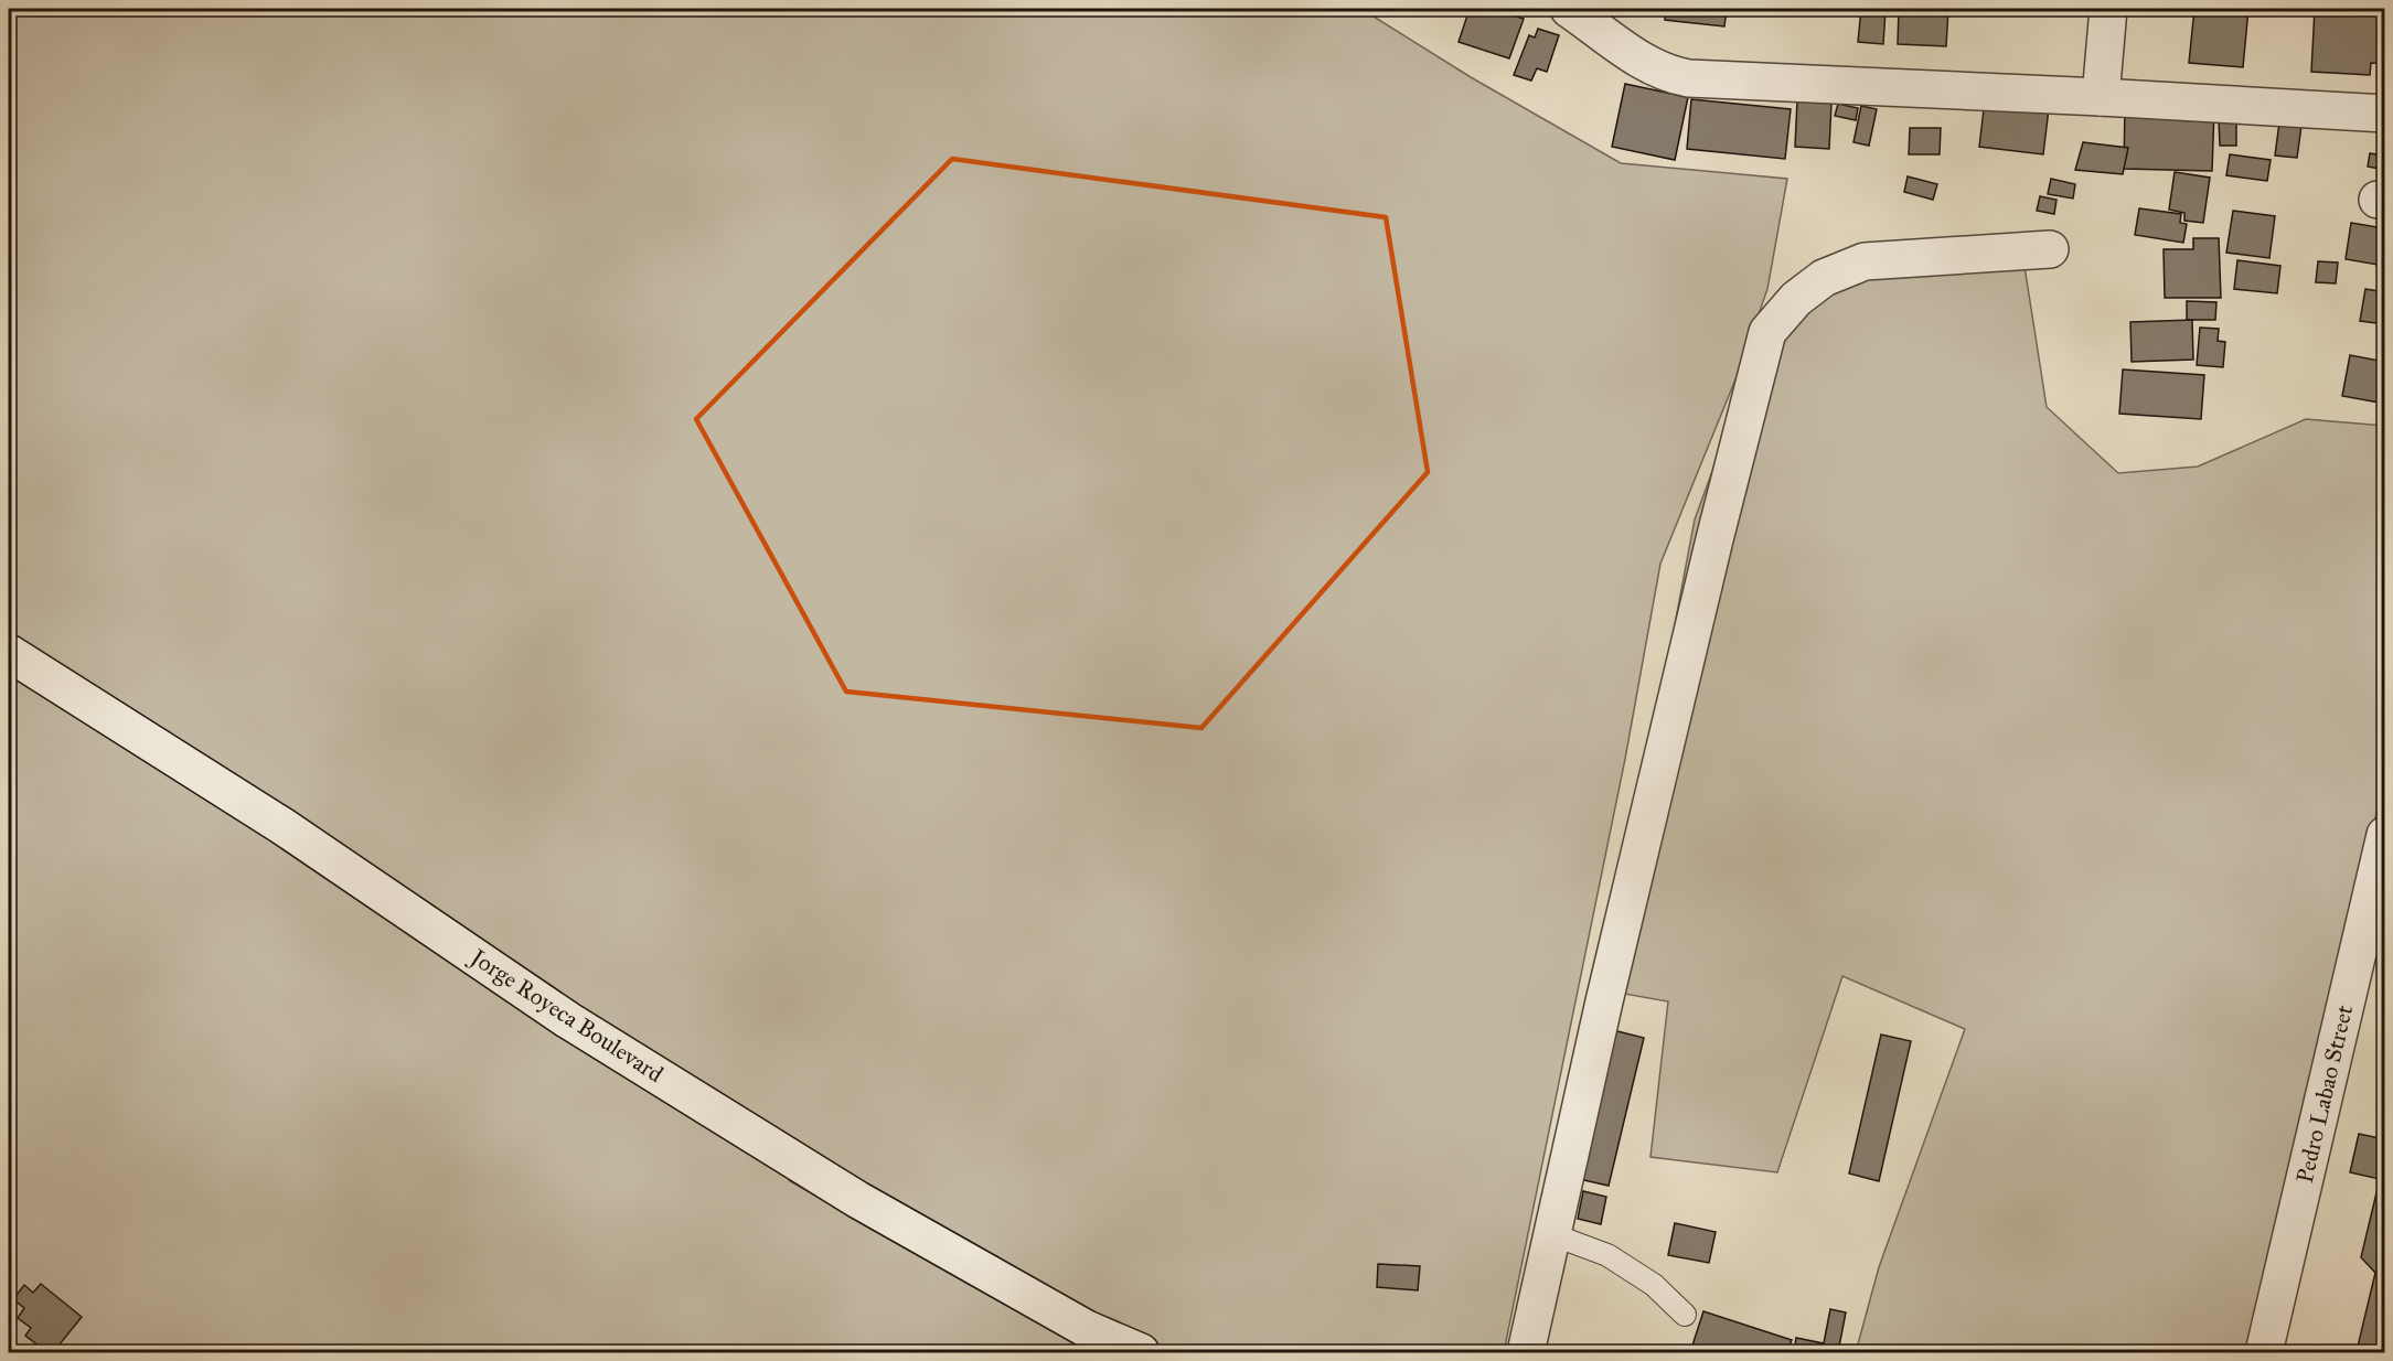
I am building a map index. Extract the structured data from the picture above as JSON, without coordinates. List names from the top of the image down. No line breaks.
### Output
{"streets":{"street":["Jorge Royeca Boulevard","Pedro Labao Street"]}}
